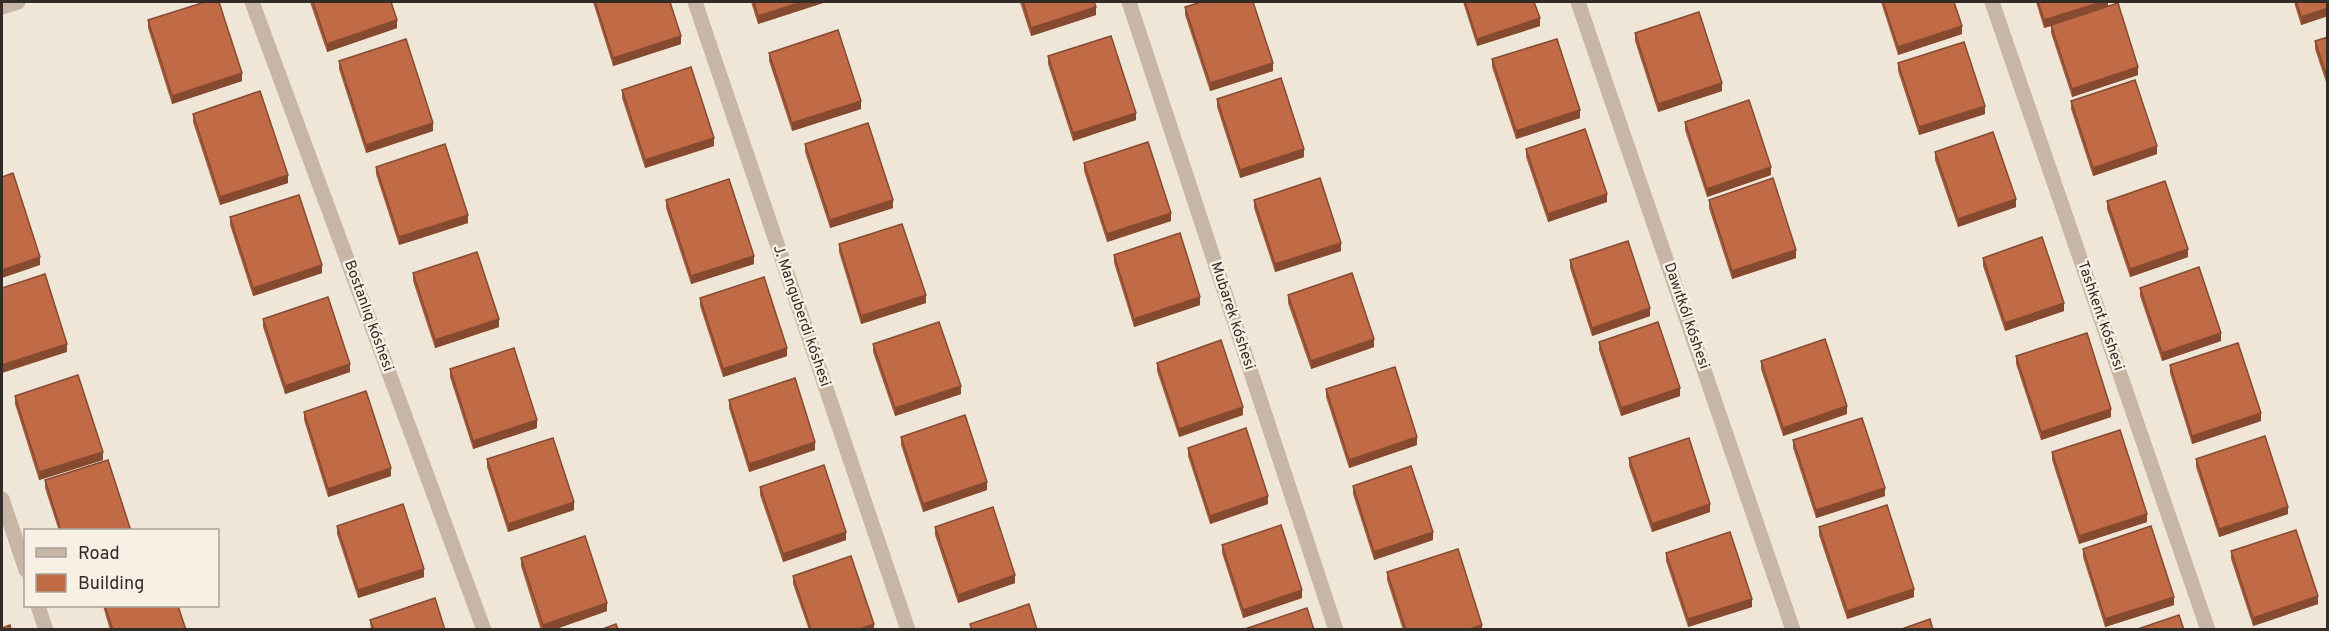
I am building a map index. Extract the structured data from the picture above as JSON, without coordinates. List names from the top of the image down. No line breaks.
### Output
{"streets":{"street":["Bostanlıq kóshesi","J. Manguberdi kóshesi","Mubarek kóshesi","Dawıtkól kóshesi","Tashkent kóshesi"]},"legend":["Road","Building"]}
